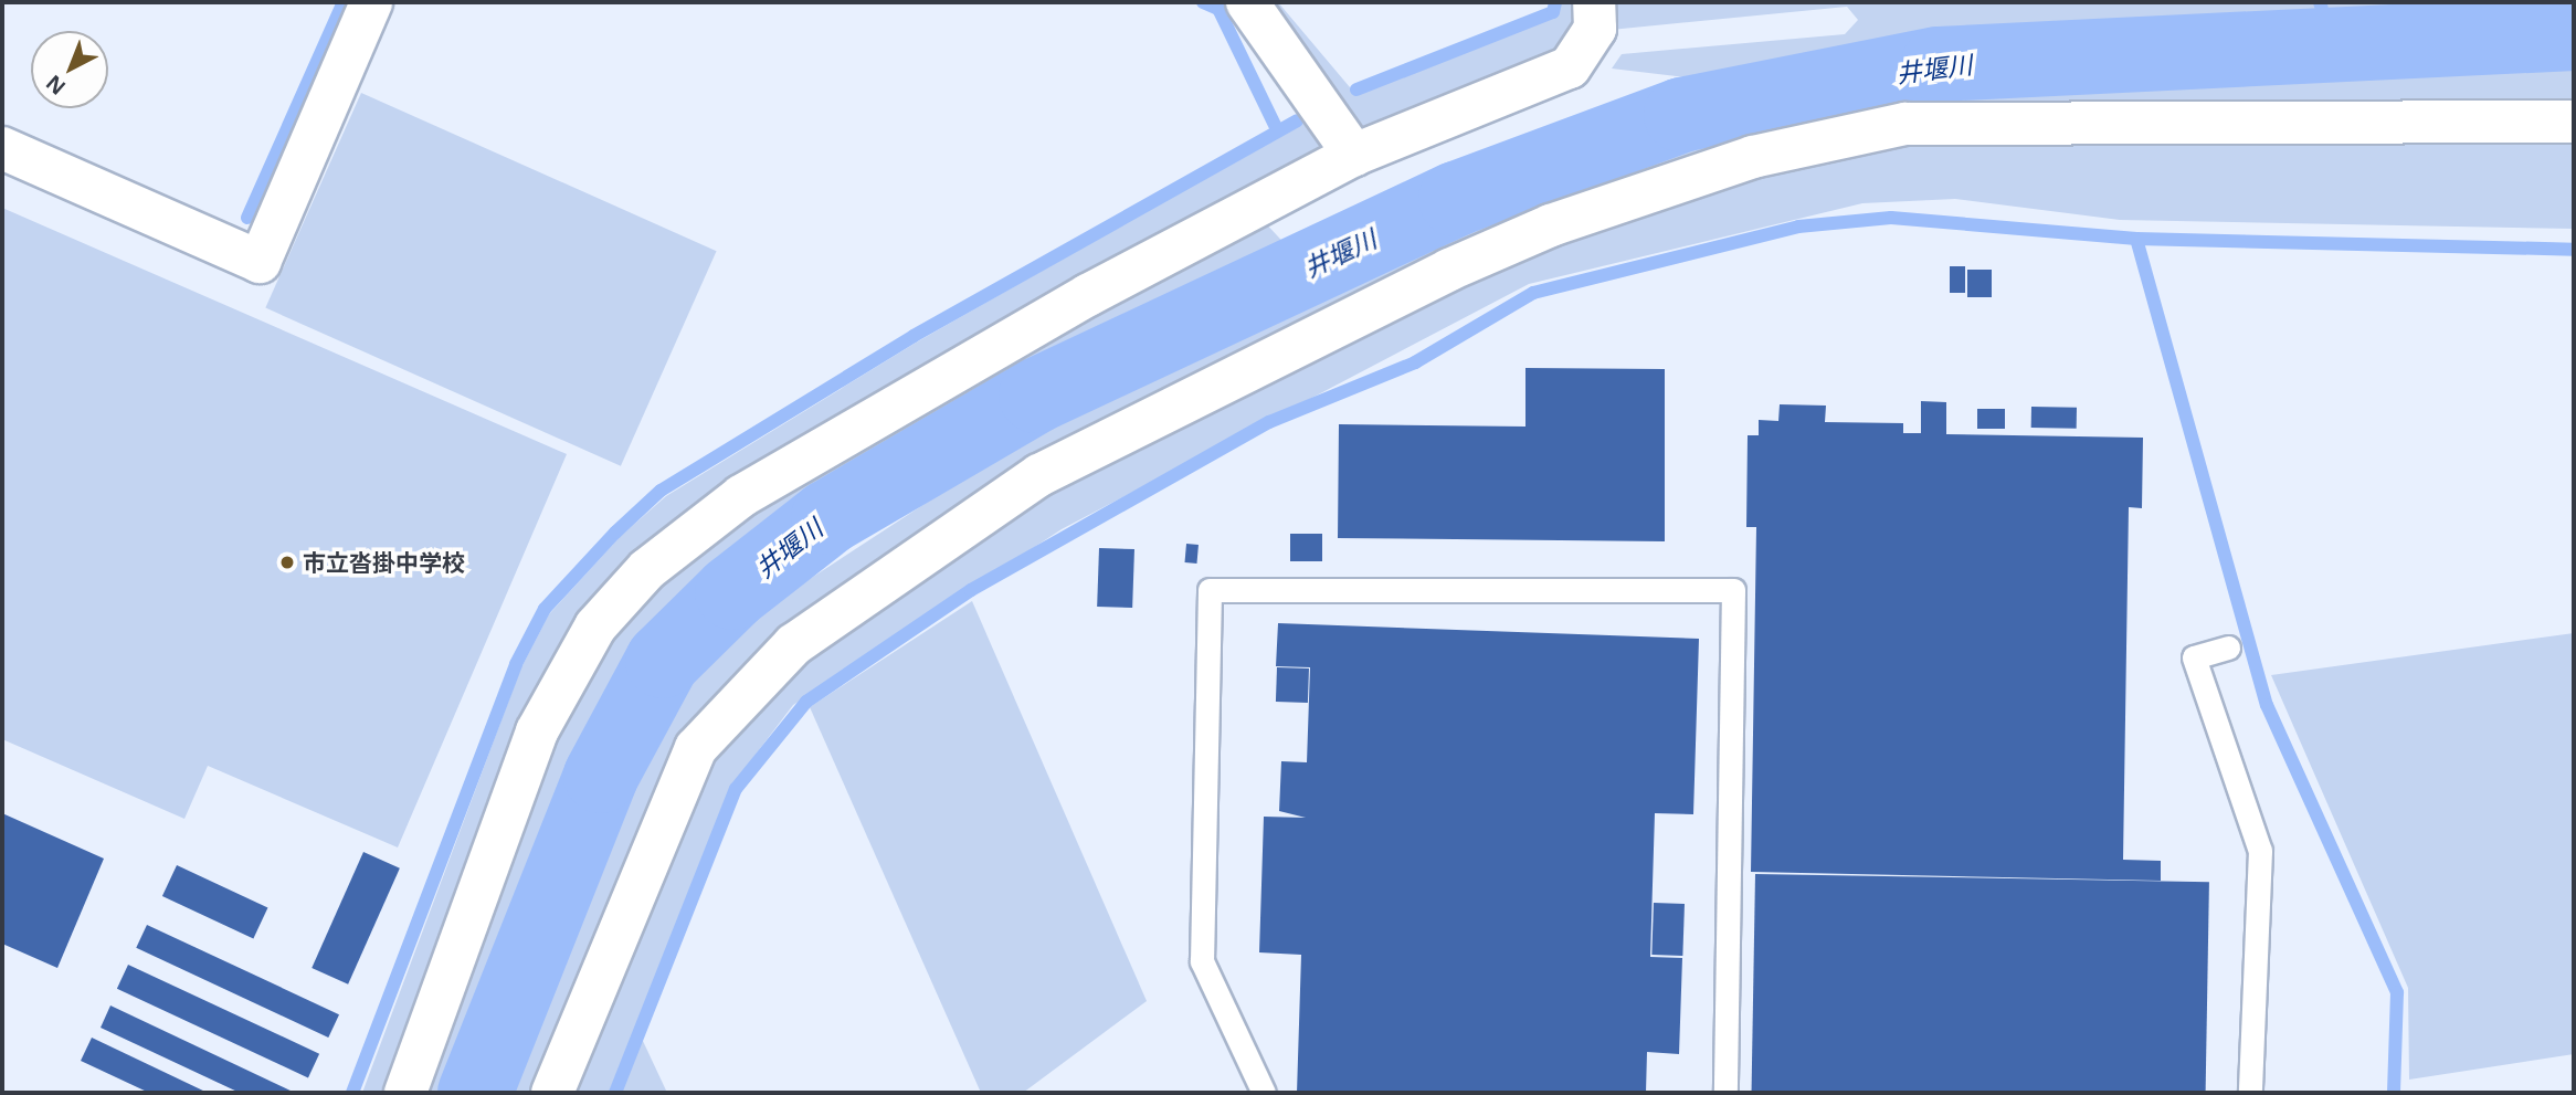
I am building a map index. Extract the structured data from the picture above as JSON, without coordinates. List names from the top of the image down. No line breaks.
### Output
{"water":["井堰川"],"places":["市立沓掛中学校"],"north":"bottom left"}
